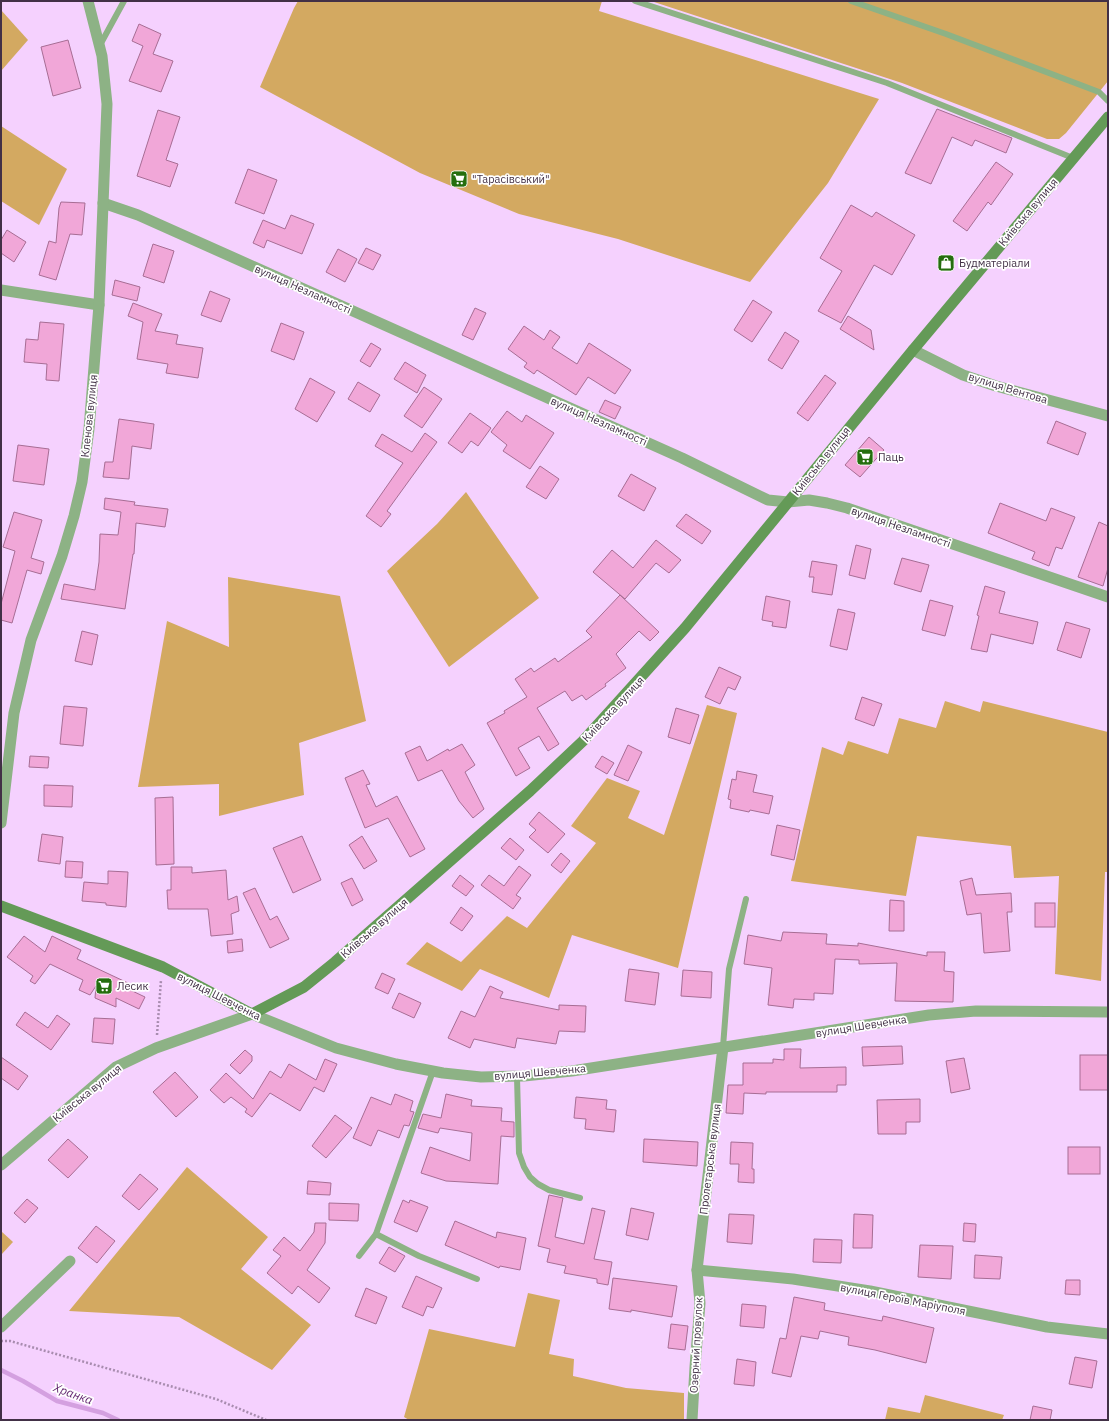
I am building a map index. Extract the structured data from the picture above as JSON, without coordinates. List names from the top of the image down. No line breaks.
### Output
{"streets":{"main road":["Київська вулиця","вулиця Шевченка"],"street":["вулиця Незламності","вулиця Вентова","Кленова вулиця","Пролетарська вулиця","вулиця Героїв Маріуполя","Озерний провулок"]},"crossings":[["Київська вулиця","вулиця Незламності"],["Київська вулиця","вулиця Вентова"],["Київська вулиця","вулиця Шевченка"],["вулиця Незламності","Кленова вулиця"],["вулиця Шевченка","Пролетарська вулиця"],["Пролетарська вулиця","вулиця Героїв Маріуполя"],["Пролетарська вулиця","Озерний провулок"],["вулиця Героїв Маріуполя","Озерний провулок"]],"water":["Хранка"],"places":{"supermarket":["\"Тарасівський\"","Паць","Лесик"],"shop":["Будматеріали"]}}
